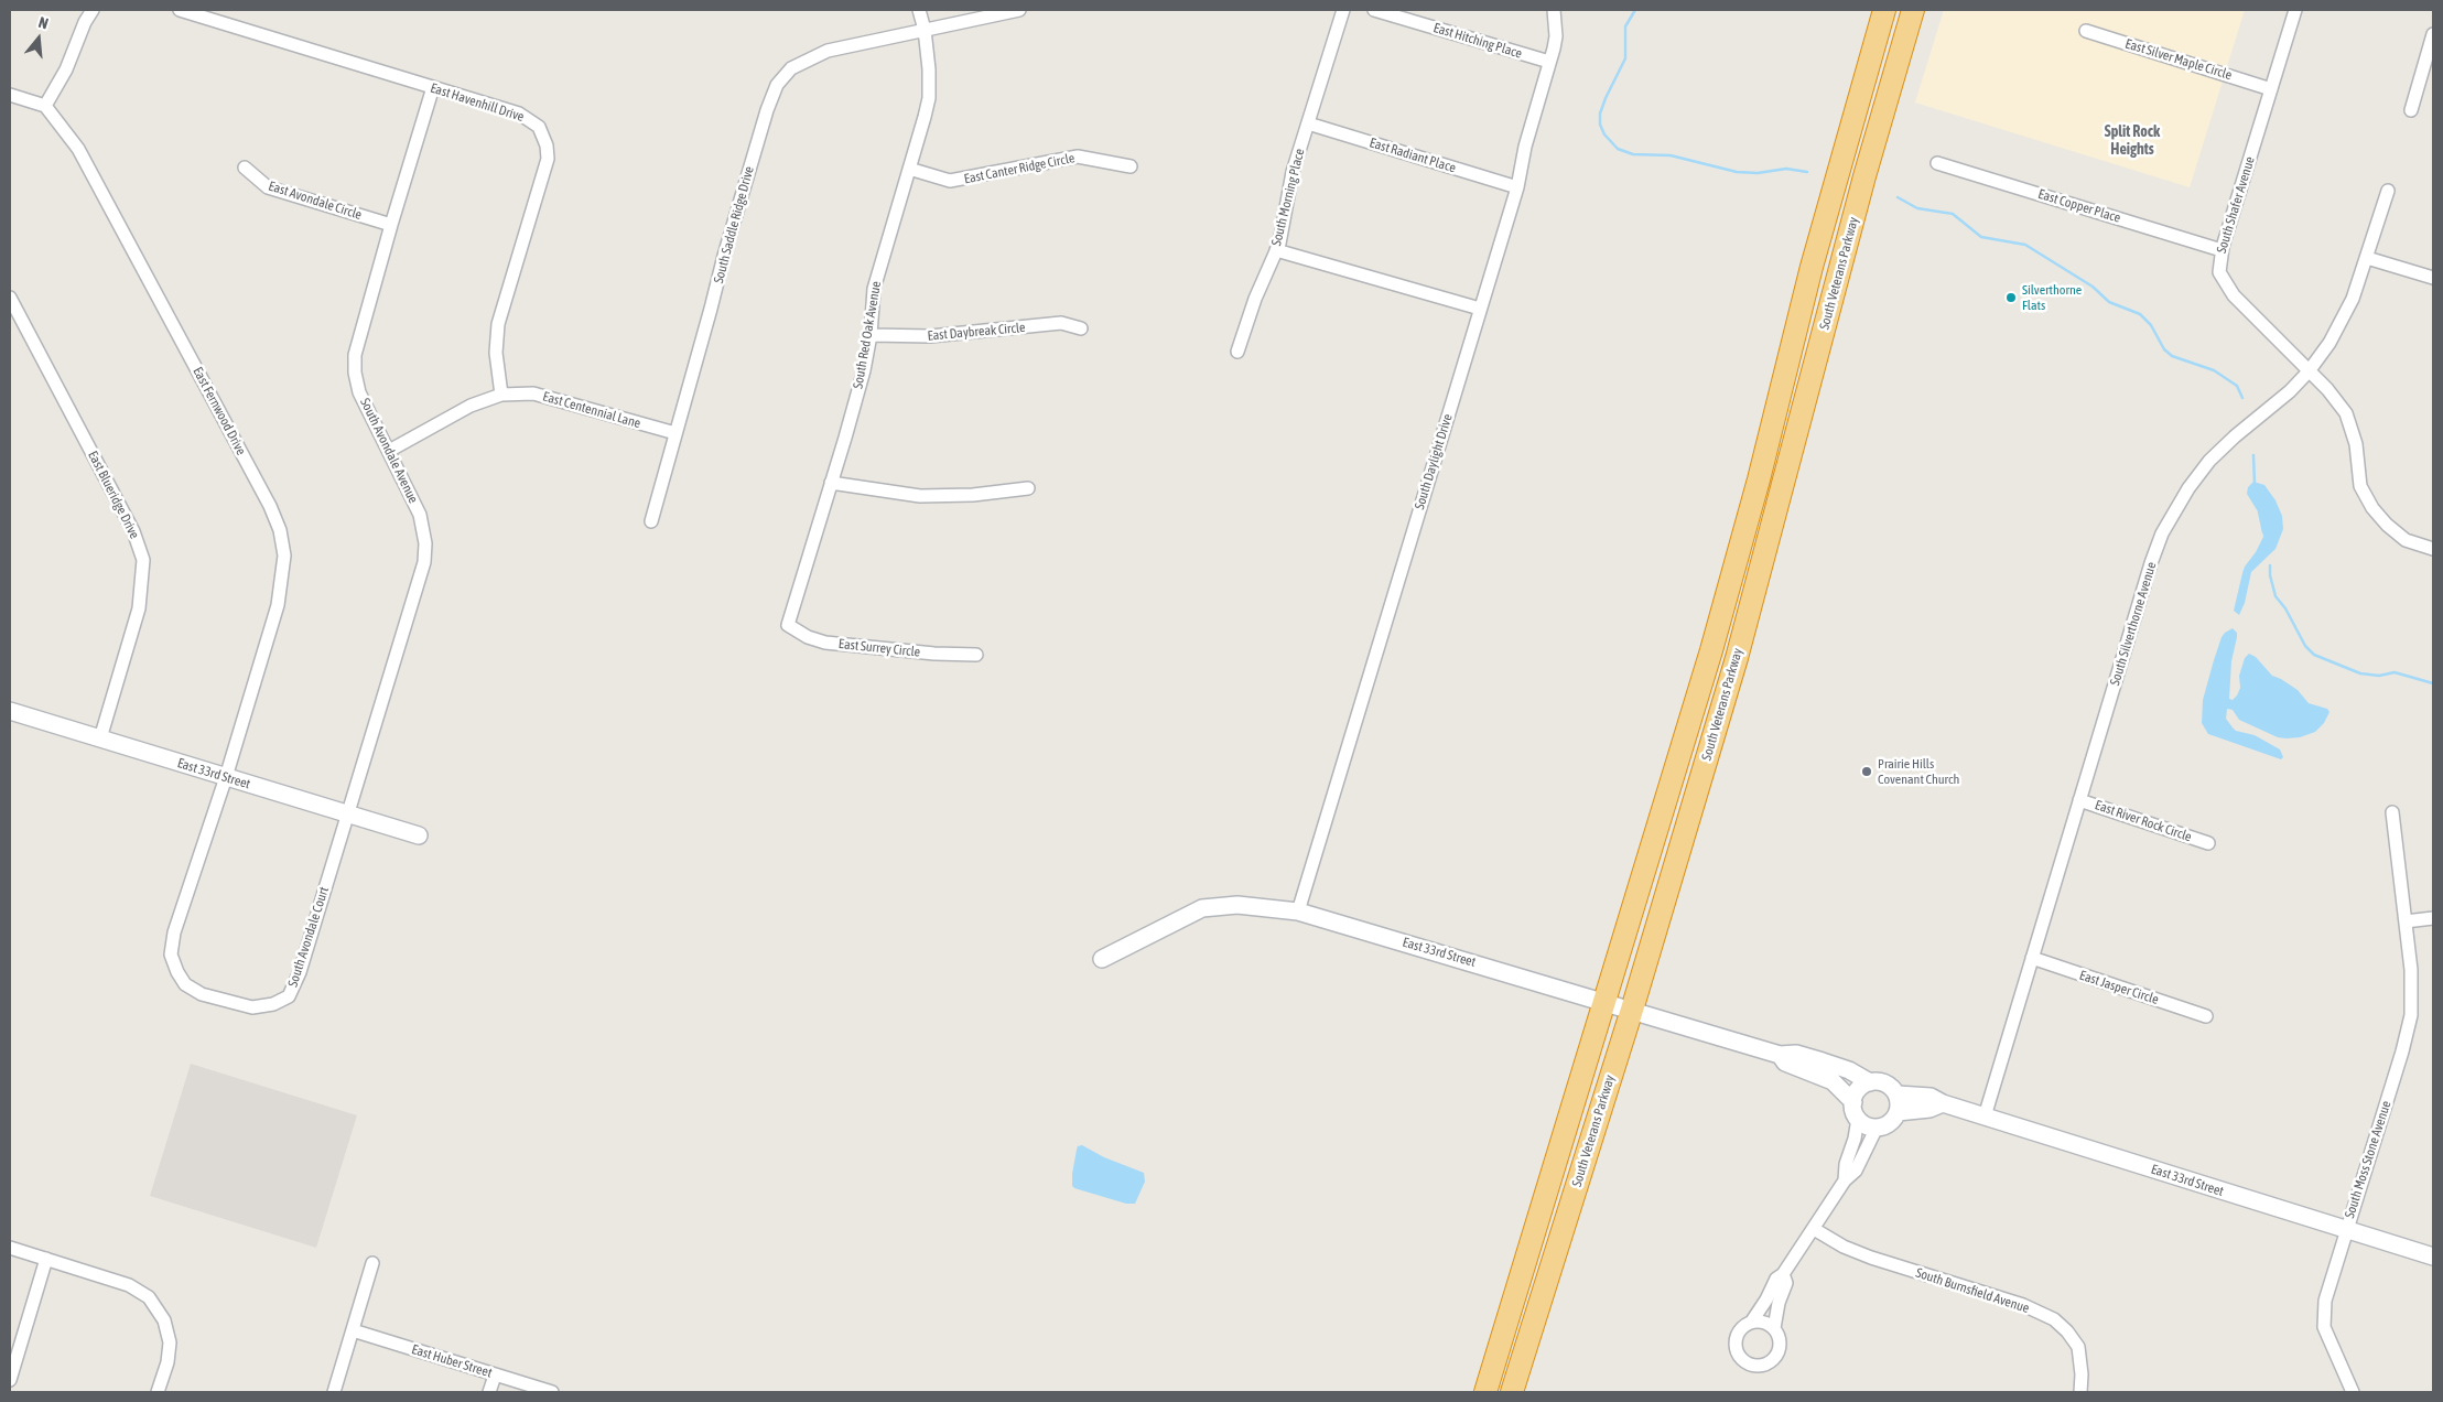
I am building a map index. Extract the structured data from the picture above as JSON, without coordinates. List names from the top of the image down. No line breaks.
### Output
{"streets":{"highway":["South Veterans Parkway"],"street":["East Hitching Place","East Silver Maple Circle","East Havenhill Drive","East Radiant Place","East Canter Ridge Circle","South Morning Place","East Avondale Circle","South Shafer Avenue","East Copper Place","South Saddle Ridge Drive","East Daybreak Circle","South Red Oak Avenue","East Centennial Lane","East Fernwood Drive","South Avondale Avenue","South Daylight Drive","East Blueridge Drive","South Silverthorne Avenue","East Surrey Circle","East 33rd Street","East River Rock Circle","South Avondale Court","East Jasper Circle","South Moss Stone Avenue","South Burnsfield Avenue","East Huber Street"]},"crossings":[["East Hitching Place","South Daylight Drive"],["East Silver Maple Circle","South Shafer Avenue"],["East Havenhill Drive","East Centennial Lane"],["East Havenhill Drive","South Avondale Avenue"],["East Radiant Place","South Morning Place"],["East Radiant Place","South Daylight Drive"],["East Canter Ridge Circle","South Red Oak Avenue"],["East Avondale Circle","South Avondale Avenue"],["South Shafer Avenue","East Copper Place"],["South Shafer Avenue","South Silverthorne Avenue"],["South Saddle Ridge Drive","South Red Oak Avenue"],["South Saddle Ridge Drive","East Centennial Lane"],["South Veterans Parkway","East 33rd Street"],["East Daybreak Circle","South Red Oak Avenue"],["South Red Oak Avenue","East Surrey Circle"],["East Centennial Lane","South Avondale Avenue"],["East Fernwood Drive","East 33rd Street"],["East Fernwood Drive","South Avondale Court"],["South Avondale Avenue","East 33rd Street"],["South Avondale Avenue","South Avondale Court"],["South Daylight Drive","East 33rd Street"],["East Blueridge Drive","East 33rd Street"],["South Silverthorne Avenue","East 33rd Street"],["South Silverthorne Avenue","East River Rock Circle"],["South Silverthorne Avenue","East Jasper Circle"],["East 33rd Street","South Avondale Court"],["East 33rd Street","South Moss Stone Avenue"]],"districts":["Split Rock Heights"],"places":["Silverthorne Flats","Prairie Hills Covenant Church"],"north":"top"}
